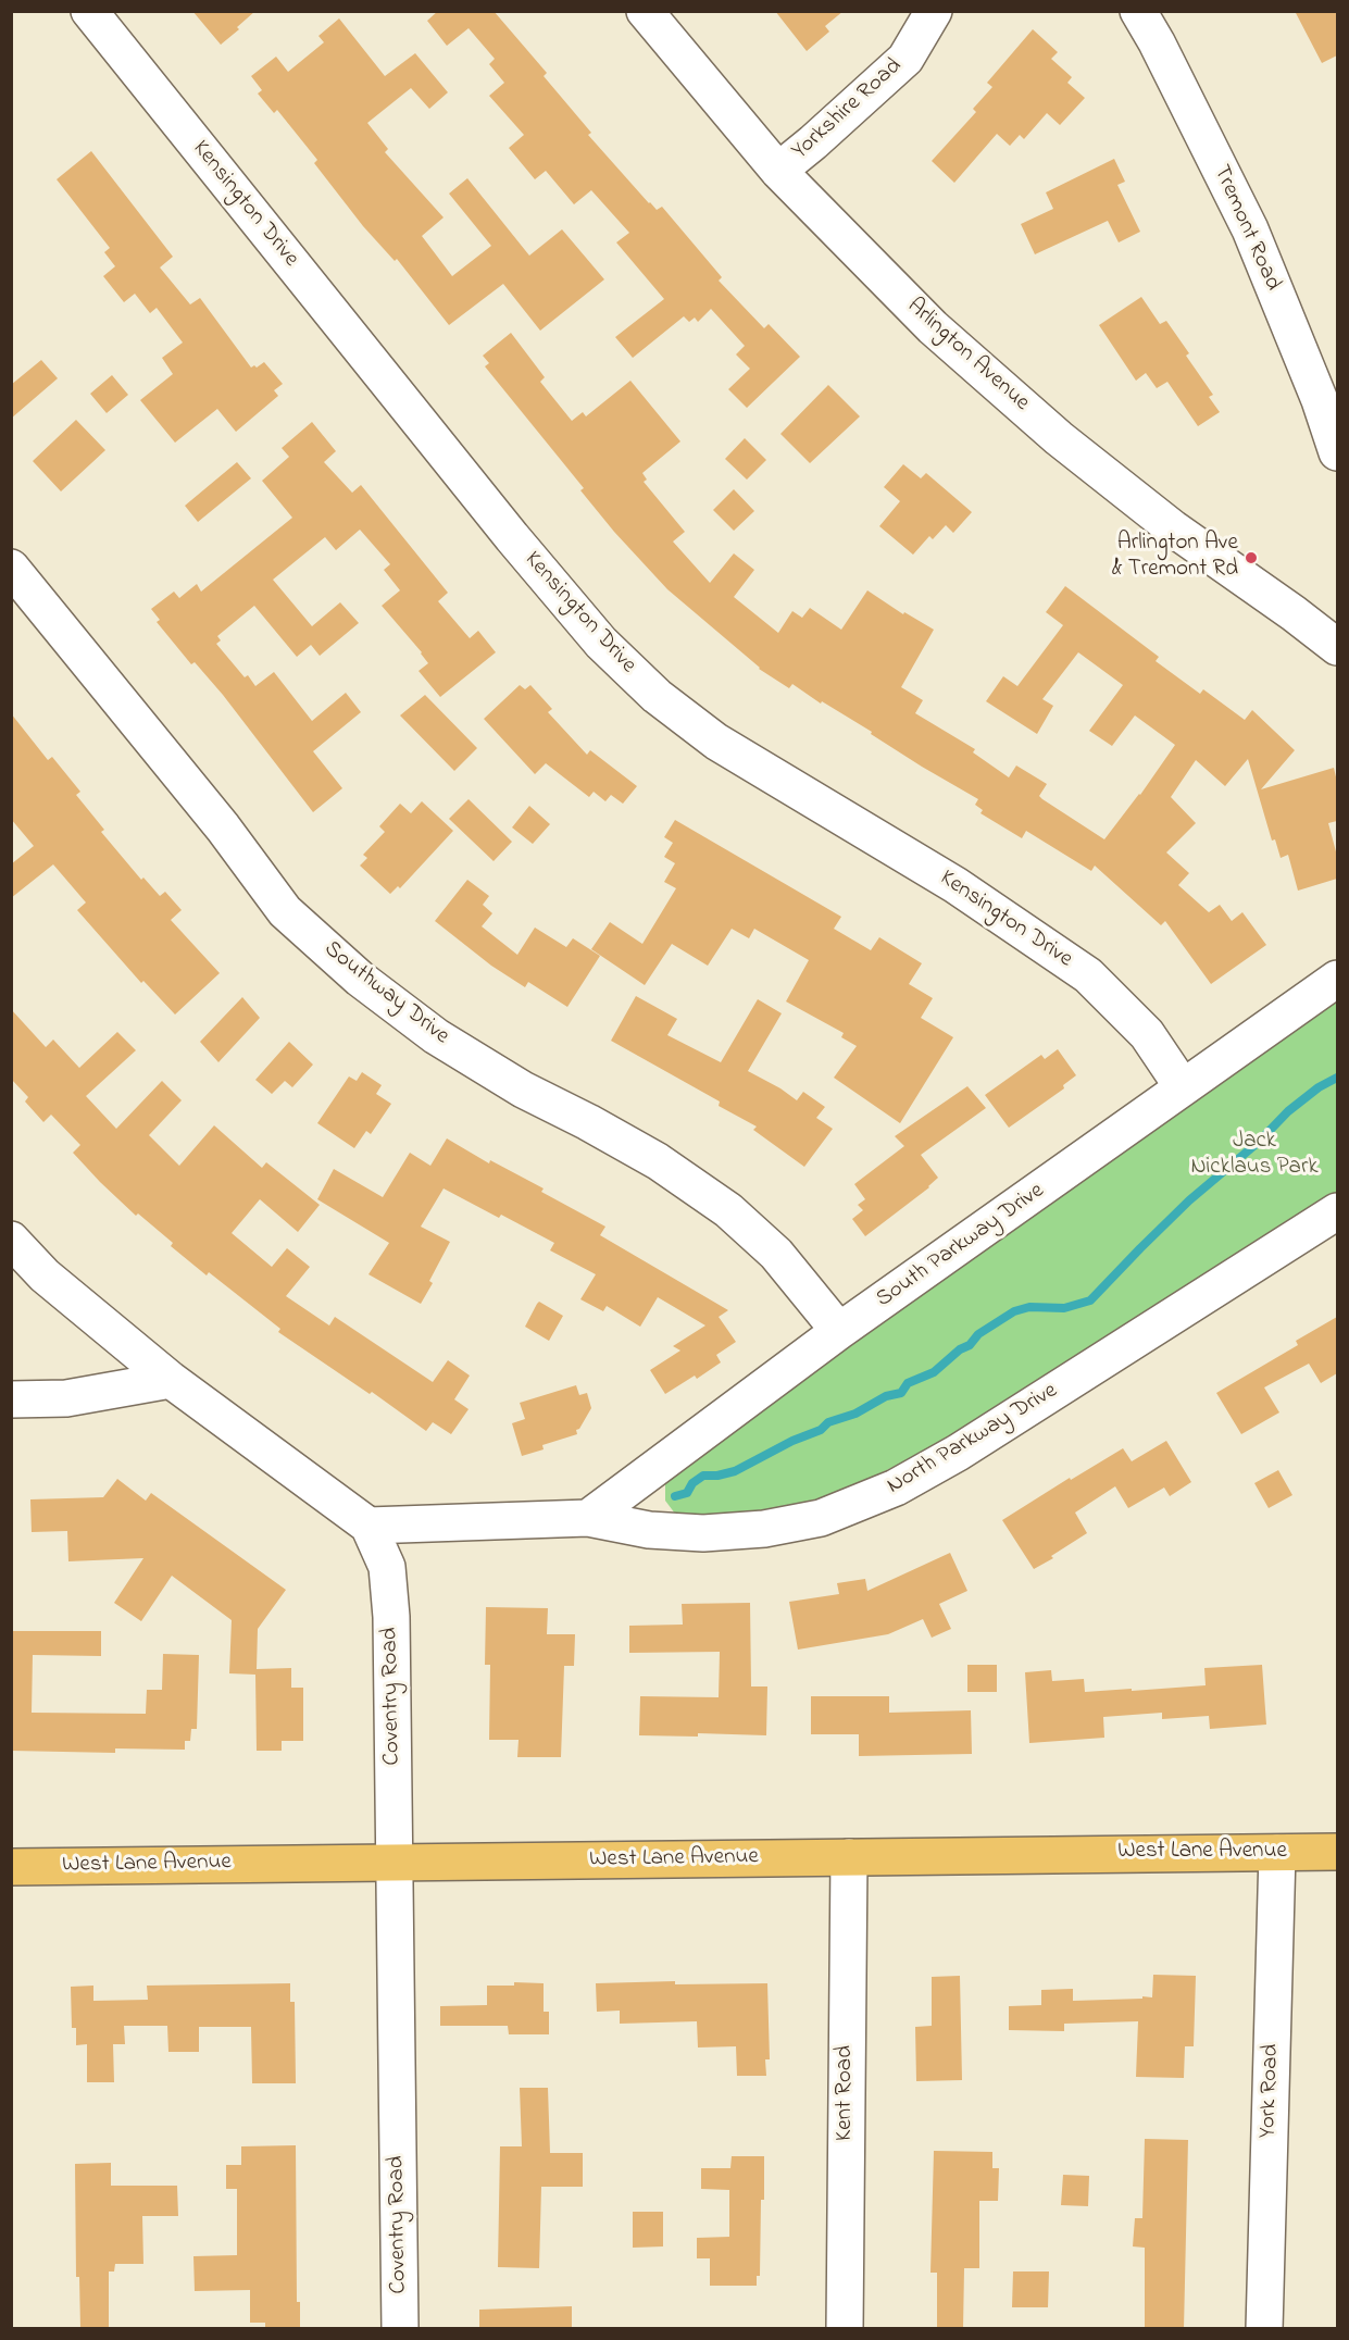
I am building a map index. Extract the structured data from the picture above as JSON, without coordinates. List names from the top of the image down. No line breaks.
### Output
{"streets":{"main road":["West Lane Avenue"],"street":["Yorkshire Road","Kensington Drive","Tremont Road","Arlington Avenue","Southway Drive","South Parkway Drive","North Parkway Drive","Coventry Road","York Road","Kent Road"]},"crossings":[["Yorkshire Road","Arlington Avenue"],["Kensington Drive","South Parkway Drive"],["Southway Drive","South Parkway Drive"],["South Parkway Drive","North Parkway Drive"],["North Parkway Drive","Coventry Road"],["Coventry Road","West Lane Avenue"],["West Lane Avenue","York Road"],["West Lane Avenue","Kent Road"]],"parks":["Jack Nicklaus Park"],"places":["Arlington Ave & Tremont Rd"]}
